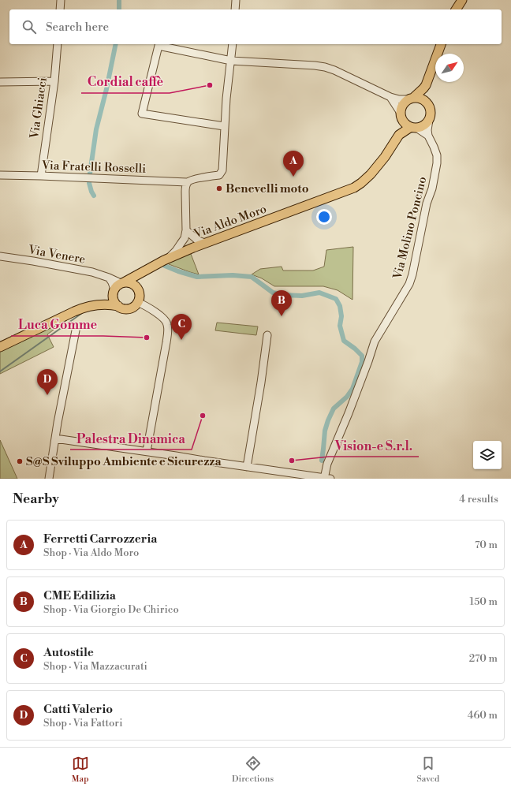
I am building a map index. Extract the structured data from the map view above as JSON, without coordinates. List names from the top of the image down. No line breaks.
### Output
{"streets":{"main road":["Via Aldo Moro"],"street":["Via Ghiacci","Via Fratelli Rosselli","Via Molino Poncino","Via Venere"]},"crossings":[["Via Ghiacci","Via Fratelli Rosselli"],["Via Aldo Moro","Via Molino Poncino"],["Via Aldo Moro","Via Venere"]],"places":["Cordial caffè","Benevelli moto","Luca Gomme","Palestra Dinamica","Vision-e S.r.l.","S@S Sviluppo Ambiente e Sicurezza"],"north":"top right","page":{"search":"Search here","pins":["A","B","C","D"],"heading":["Nearby","4 results"],"list":[{"mark":"A","name":"Ferretti Carrozzeria","note":"Shop · Via Aldo Moro","value":"70 m"},{"mark":"B","name":"CME Edilizia","note":"Shop · Via Giorgio De Chirico","value":"150 m"},{"mark":"C","name":"Autostile","note":"Shop · Via Mazzacurati","value":"270 m"},{"mark":"D","name":"Catti Valerio","note":"Shop · Via Fattori","value":"460 m"}],"nav":["Map","Directions","Saved"]}}
